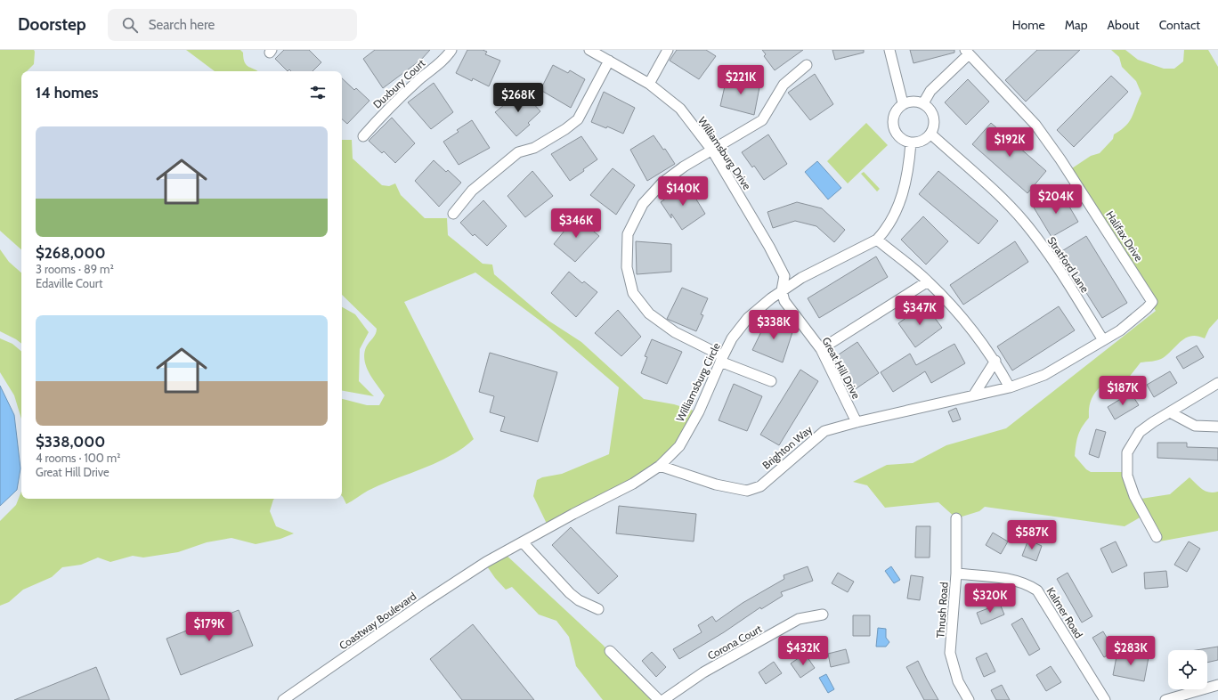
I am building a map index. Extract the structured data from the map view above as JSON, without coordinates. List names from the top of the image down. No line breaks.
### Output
{"streets":{"street":["Duxbury Court","Williamsburg Drive","Halifax Drive","Stratford Lane","Great Hill Drive","Williamsburg Circle","Brighton Way","Thrush Road","Kalmer Road","Coastway Boulevard","Corona Court"]},"crossings":[["Williamsburg Drive","Great Hill Drive"],["Williamsburg Drive","Williamsburg Circle"],["Halifax Drive","Stratford Lane"],["Halifax Drive","Brighton Way"],["Stratford Lane","Williamsburg Circle"],["Great Hill Drive","Williamsburg Circle"],["Great Hill Drive","Brighton Way"],["Williamsburg Circle","Brighton Way"],["Williamsburg Circle","Coastway Boulevard"],["Thrush Road","Kalmer Road"]],"page":{"header":"Doorstep","search":"Search here","nav":["Home","Map","About","Contact"],"price":["$221K","$268K","$192K","$140K","$204K","$346K","$347K","$338K","$187K","$587K","$320K","$179K","$432K","$283K"],"heading":"14 homes","list":[{"name":"$268,000","note":"3 rooms · 89 m² · Edaville Court"},{"name":"$338,000","note":"4 rooms · 100 m² · Great Hill Drive"}]}}
